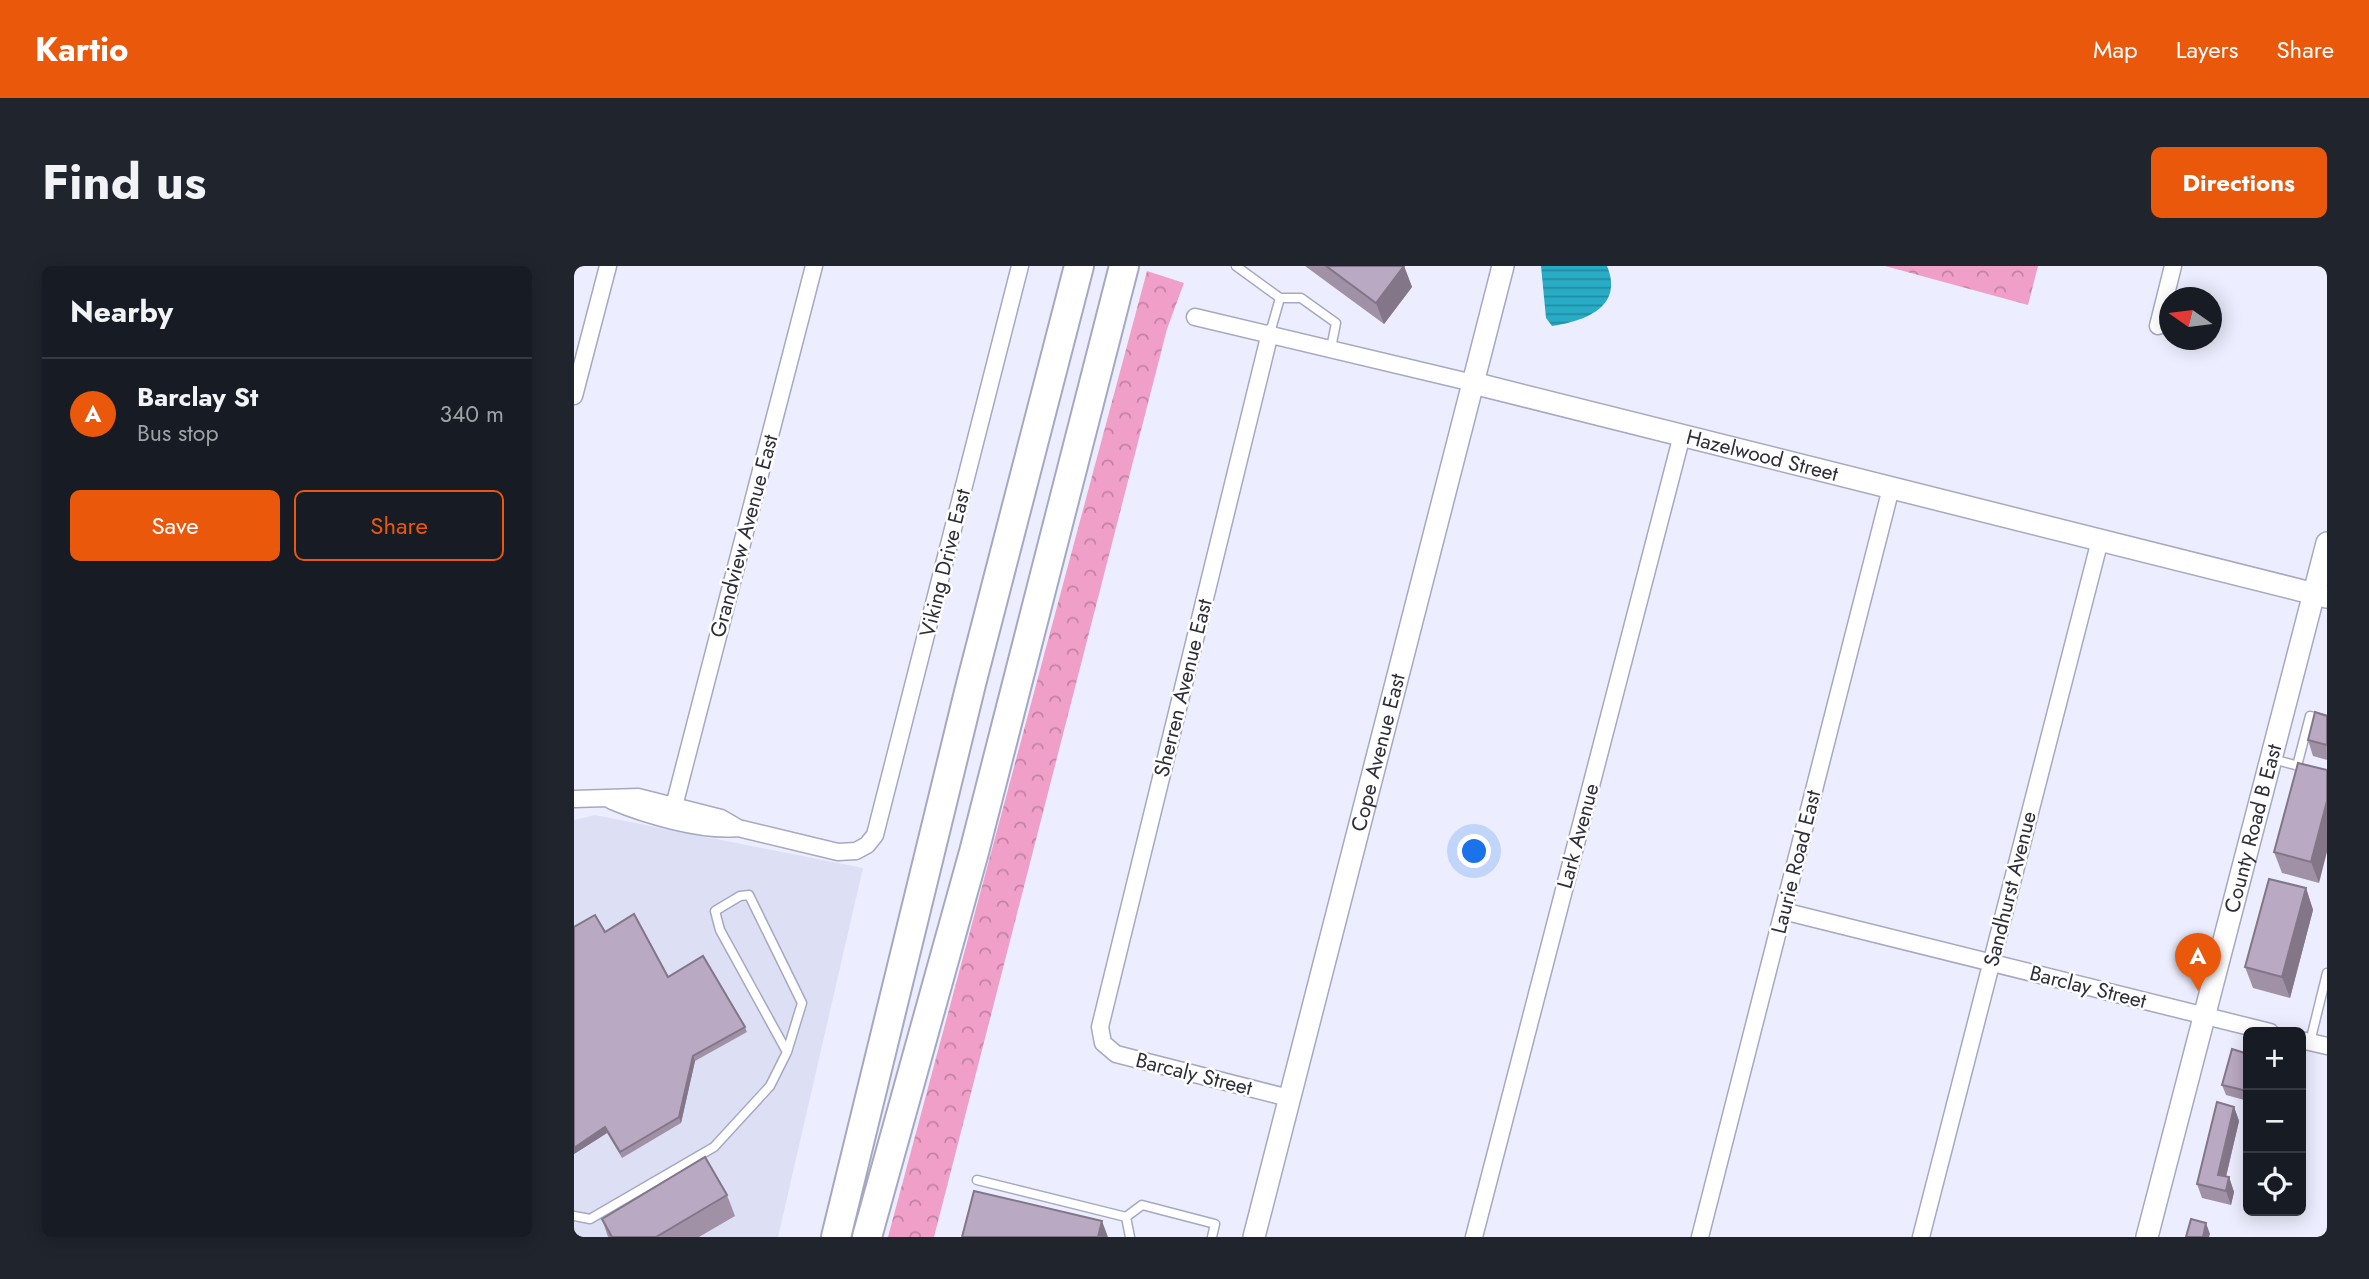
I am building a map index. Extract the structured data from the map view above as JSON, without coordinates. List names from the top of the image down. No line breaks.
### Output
{"streets":{"street":["Hazelwood Street","Grandview Avenue East","Viking Drive East","Sherren Avenue East","Cope Avenue East","County Road B East","Lark Avenue","Laurie Road East","Sandhurst Avenue","Barclay Street","Barcaly Street"]},"crossings":[["Hazelwood Street","Sherren Avenue East"],["Hazelwood Street","Cope Avenue East"],["Hazelwood Street","County Road B East"],["Hazelwood Street","Lark Avenue"],["Hazelwood Street","Laurie Road East"],["Hazelwood Street","Sandhurst Avenue"],["Sherren Avenue East","Barcaly Street"],["Cope Avenue East","Barcaly Street"],["County Road B East","Barclay Street"],["Laurie Road East","Barclay Street"],["Sandhurst Avenue","Barclay Street"]],"north":"left","page":{"header":"Kartio","nav":["Map","Layers","Share"],"title":"Find us","buttons":["Directions",["Save","Share"]],"heading":"Nearby","list":[{"mark":"A","name":"Barclay St","note":"Bus stop","value":"340 m"}],"pins":"A","map_buttons":["+","−"]}}
